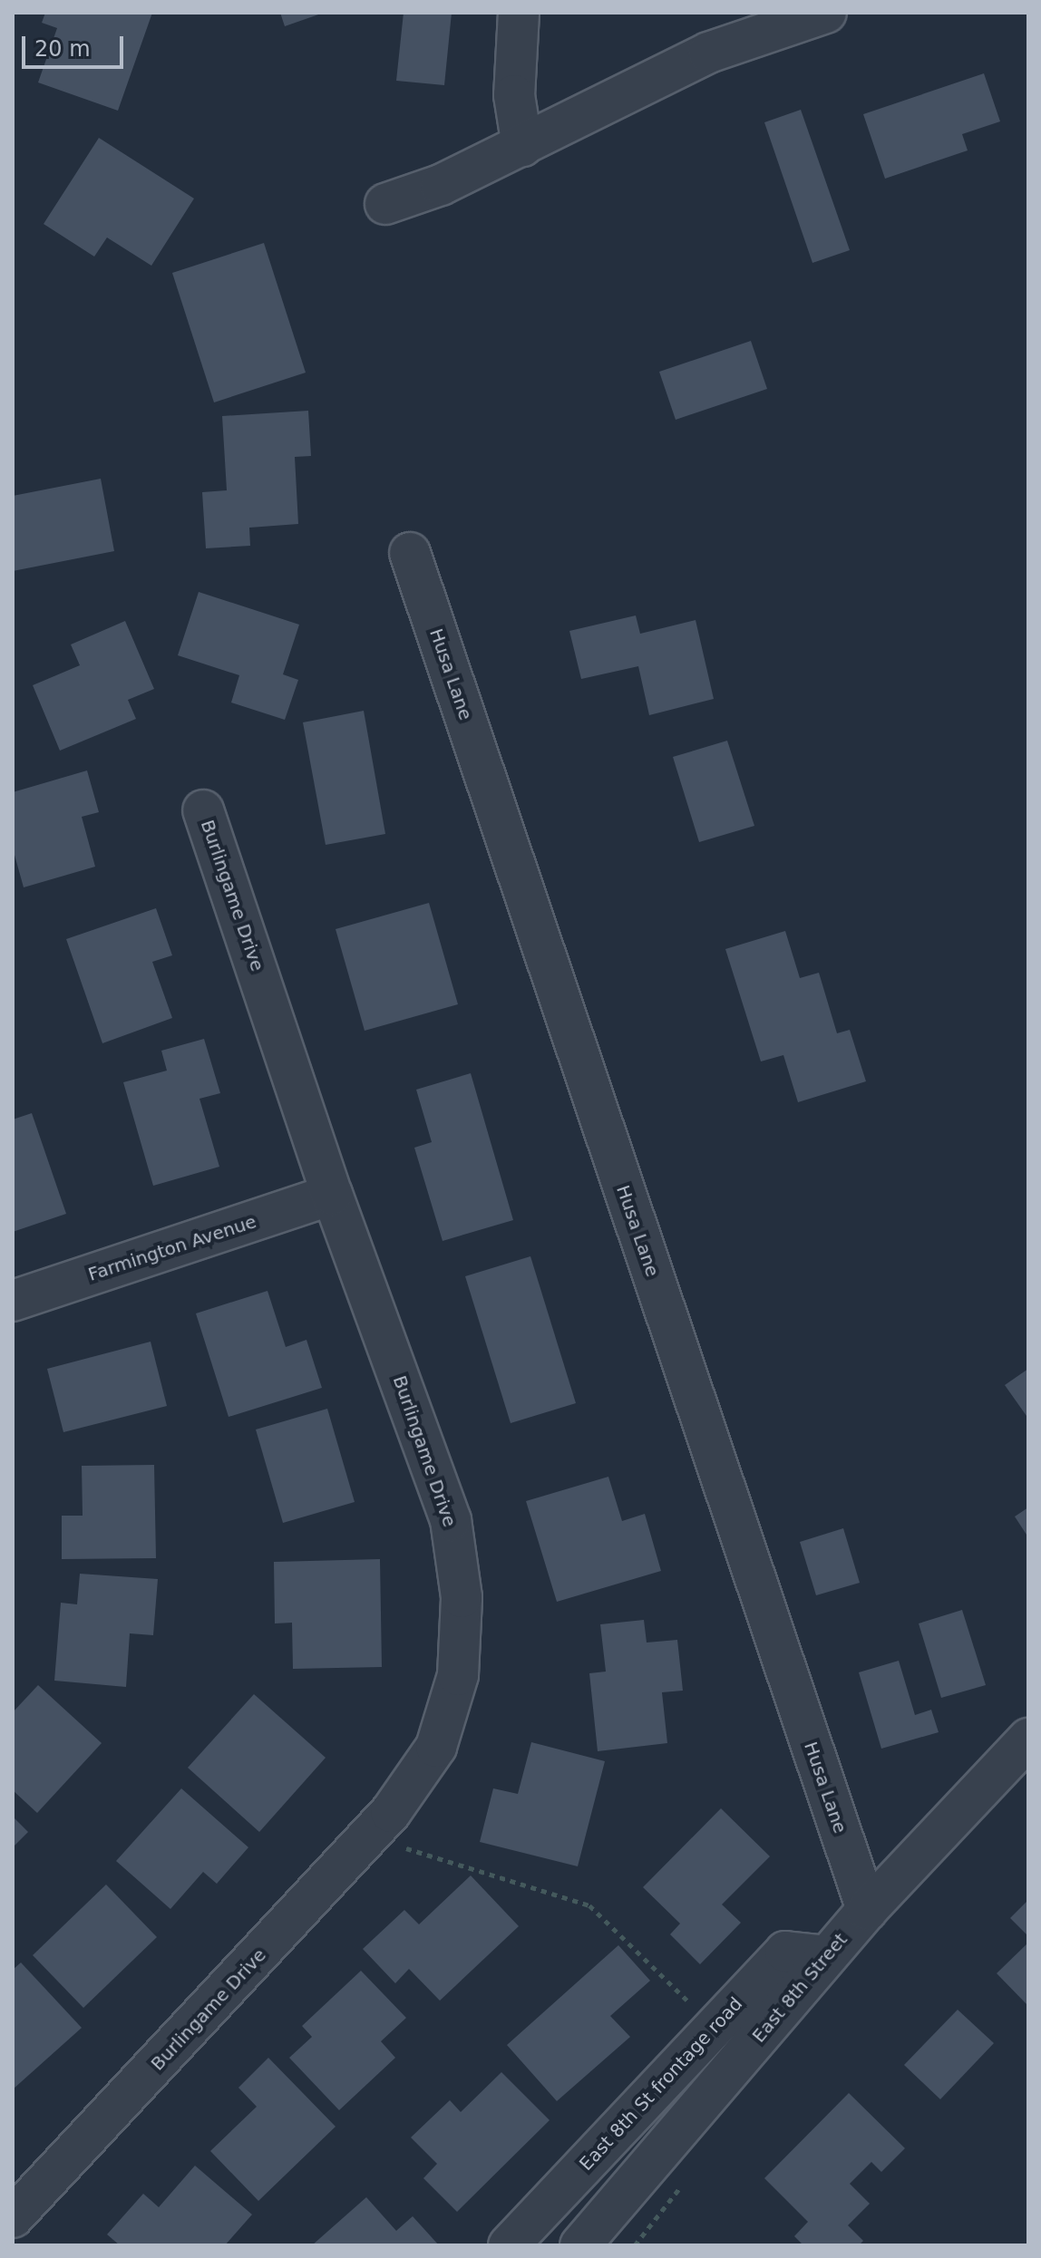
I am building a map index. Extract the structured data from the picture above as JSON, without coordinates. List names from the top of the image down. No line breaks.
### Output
{"streets":{"street":["Husa Lane","Burlingame Drive","Farmington Avenue","East 8th Street","East 8th St frontage road"]},"crossings":[["Husa Lane","East 8th Street"],["Burlingame Drive","Farmington Avenue"],["East 8th Street","East 8th St frontage road"]],"scale_bar":"20 m"}
